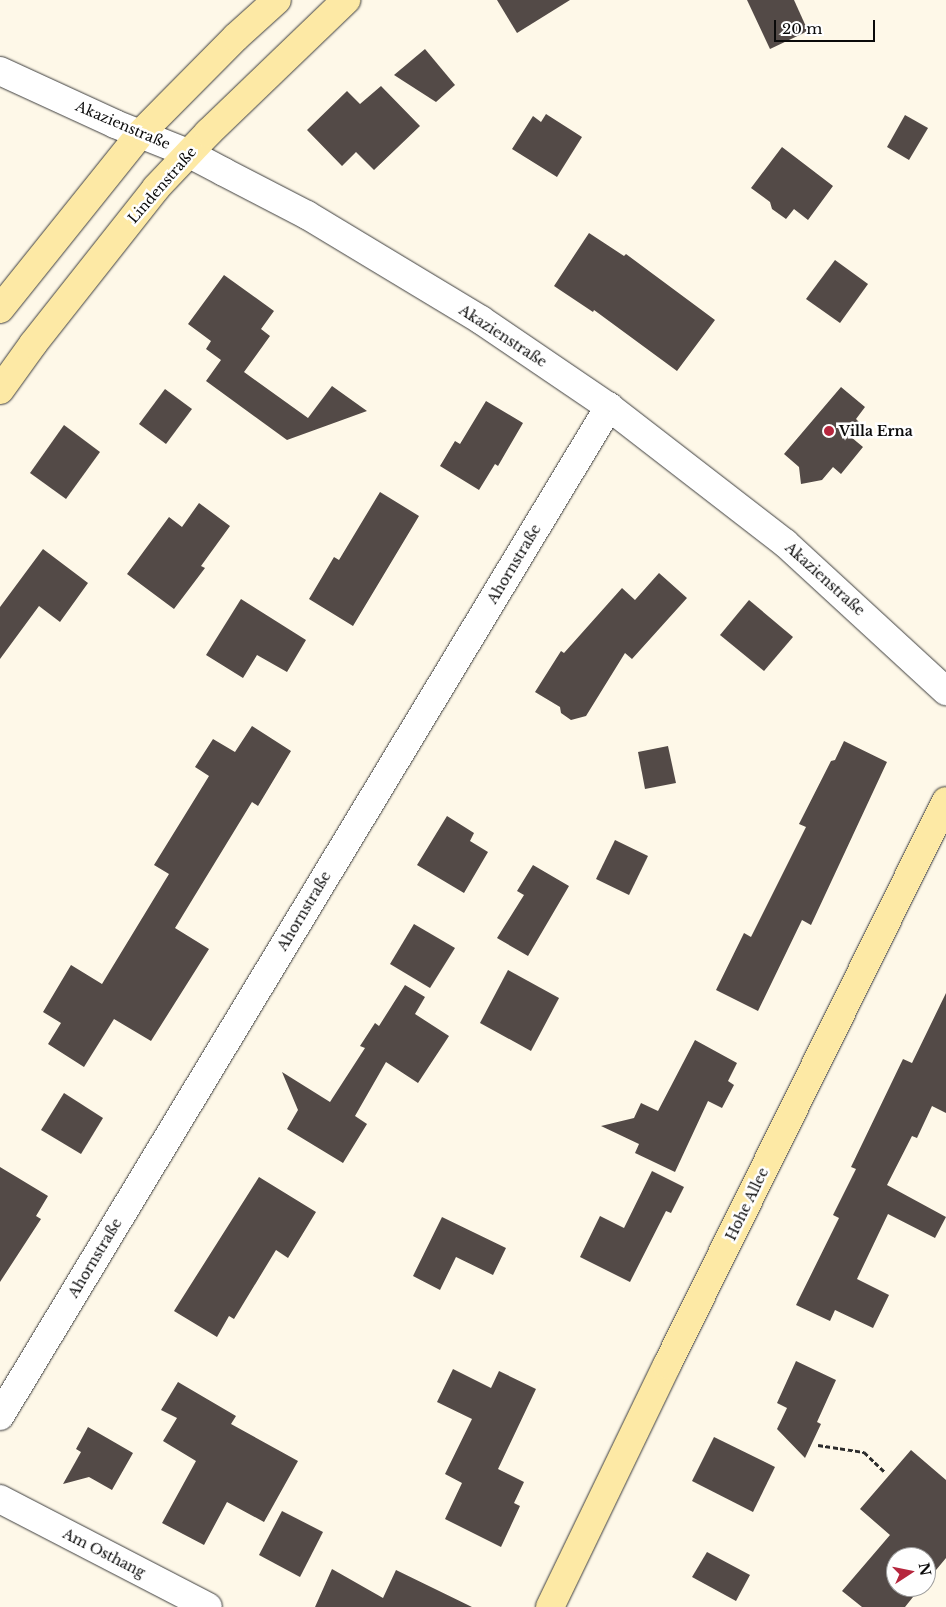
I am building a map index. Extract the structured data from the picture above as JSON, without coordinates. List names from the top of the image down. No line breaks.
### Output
{"streets":{"street":["Akazienstraße","Lindenstraße","Ahornstraße","Hohe Allee","Am Osthang"]},"crossings":[["Akazienstraße","Lindenstraße"],["Akazienstraße","Ahornstraße"]],"places":["Villa Erna"],"scale_bar":"20 m","north":"right"}
